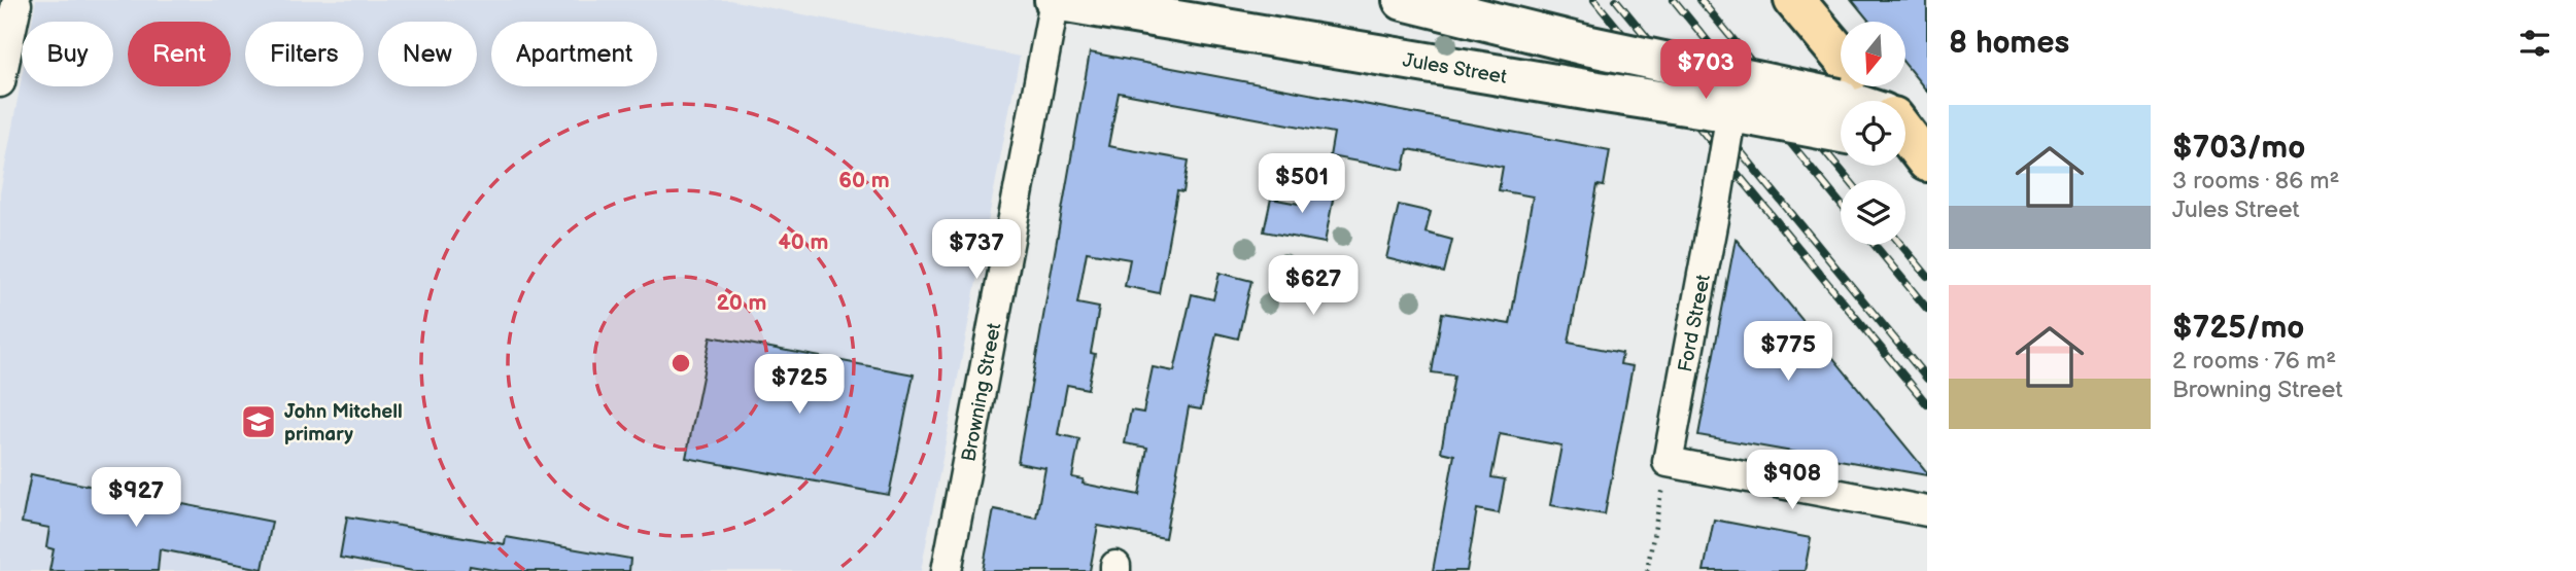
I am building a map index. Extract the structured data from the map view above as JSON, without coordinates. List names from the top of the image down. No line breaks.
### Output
{"streets":{"main road":["Jules Street"],"street":["Ford Street","Browning Street"]},"crossings":[["Jules Street","Ford Street"],["Jules Street","Browning Street"]],"places":{"school or university":["John Mitchell primary"]},"north":"bottom","page":{"heading":"8 homes","chip":["Buy","Rent","Filters","New","Apartment"],"price":["$703","$501","$737","$627","$775","$725","$908","$927"],"list":[{"name":"$703/mo","note":"3 rooms · 86 m² · Jules Street"},{"name":"$725/mo","note":"2 rooms · 76 m² · Browning Street"}]},"rings":["60 m","40 m","20 m"]}
